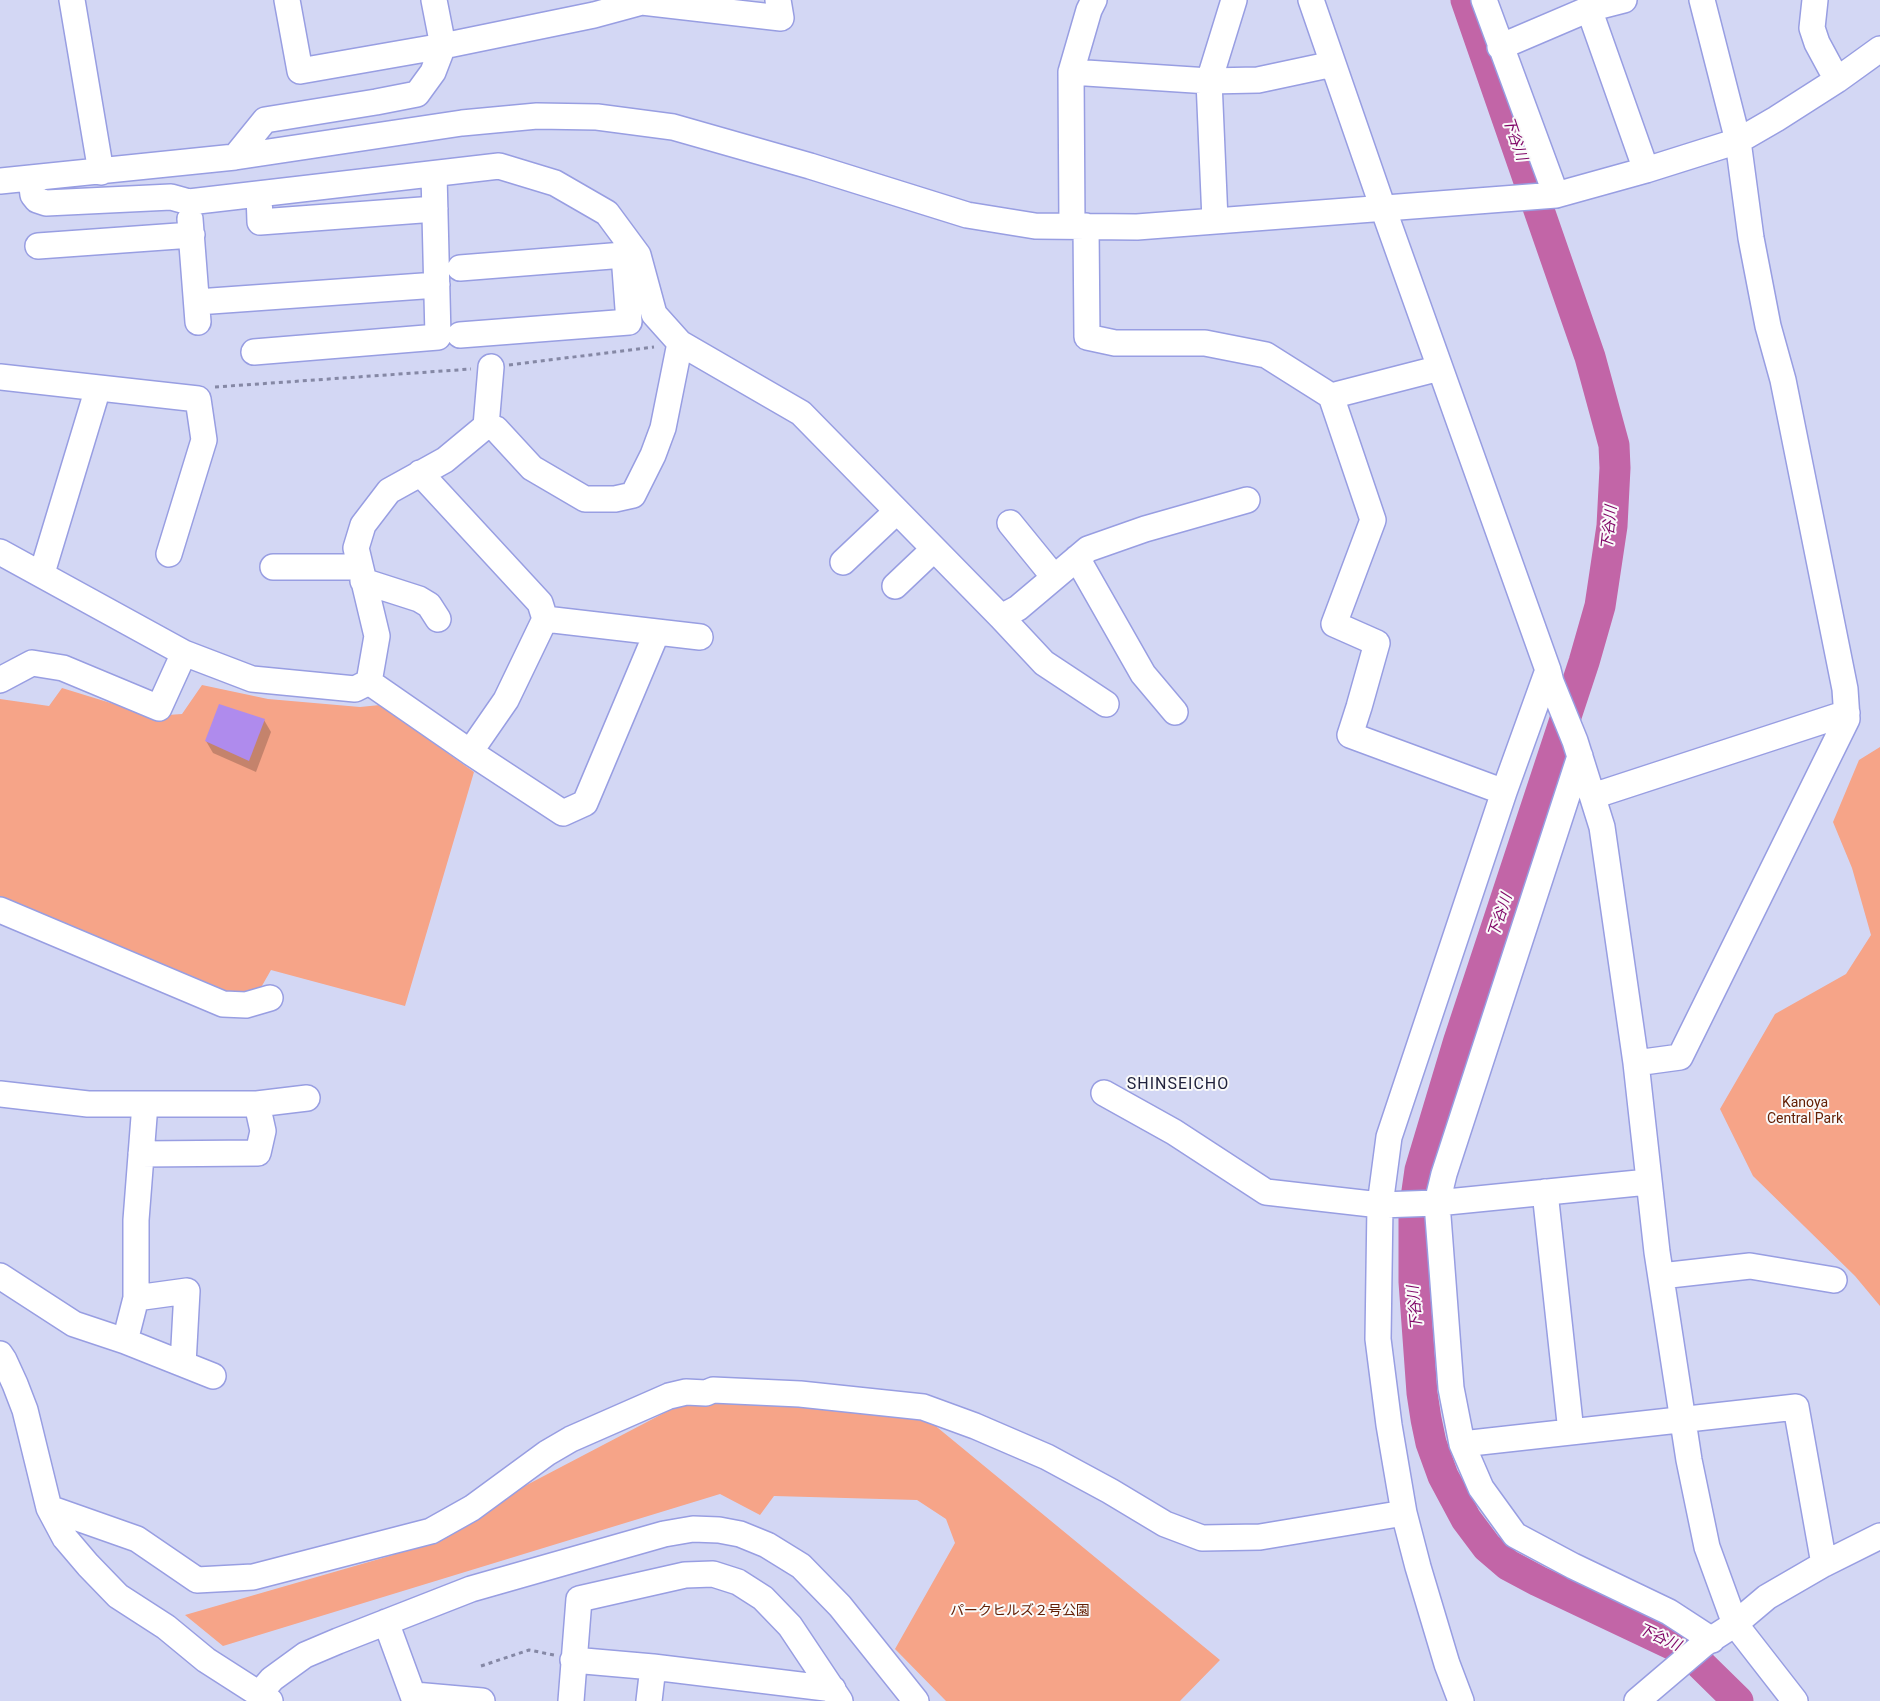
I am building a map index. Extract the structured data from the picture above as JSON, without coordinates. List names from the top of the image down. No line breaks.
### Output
{"districts":["SHINSEICHO"],"water":["下谷川"],"parks":["Kanoya Central Park","パークヒルズ２号公園"]}
